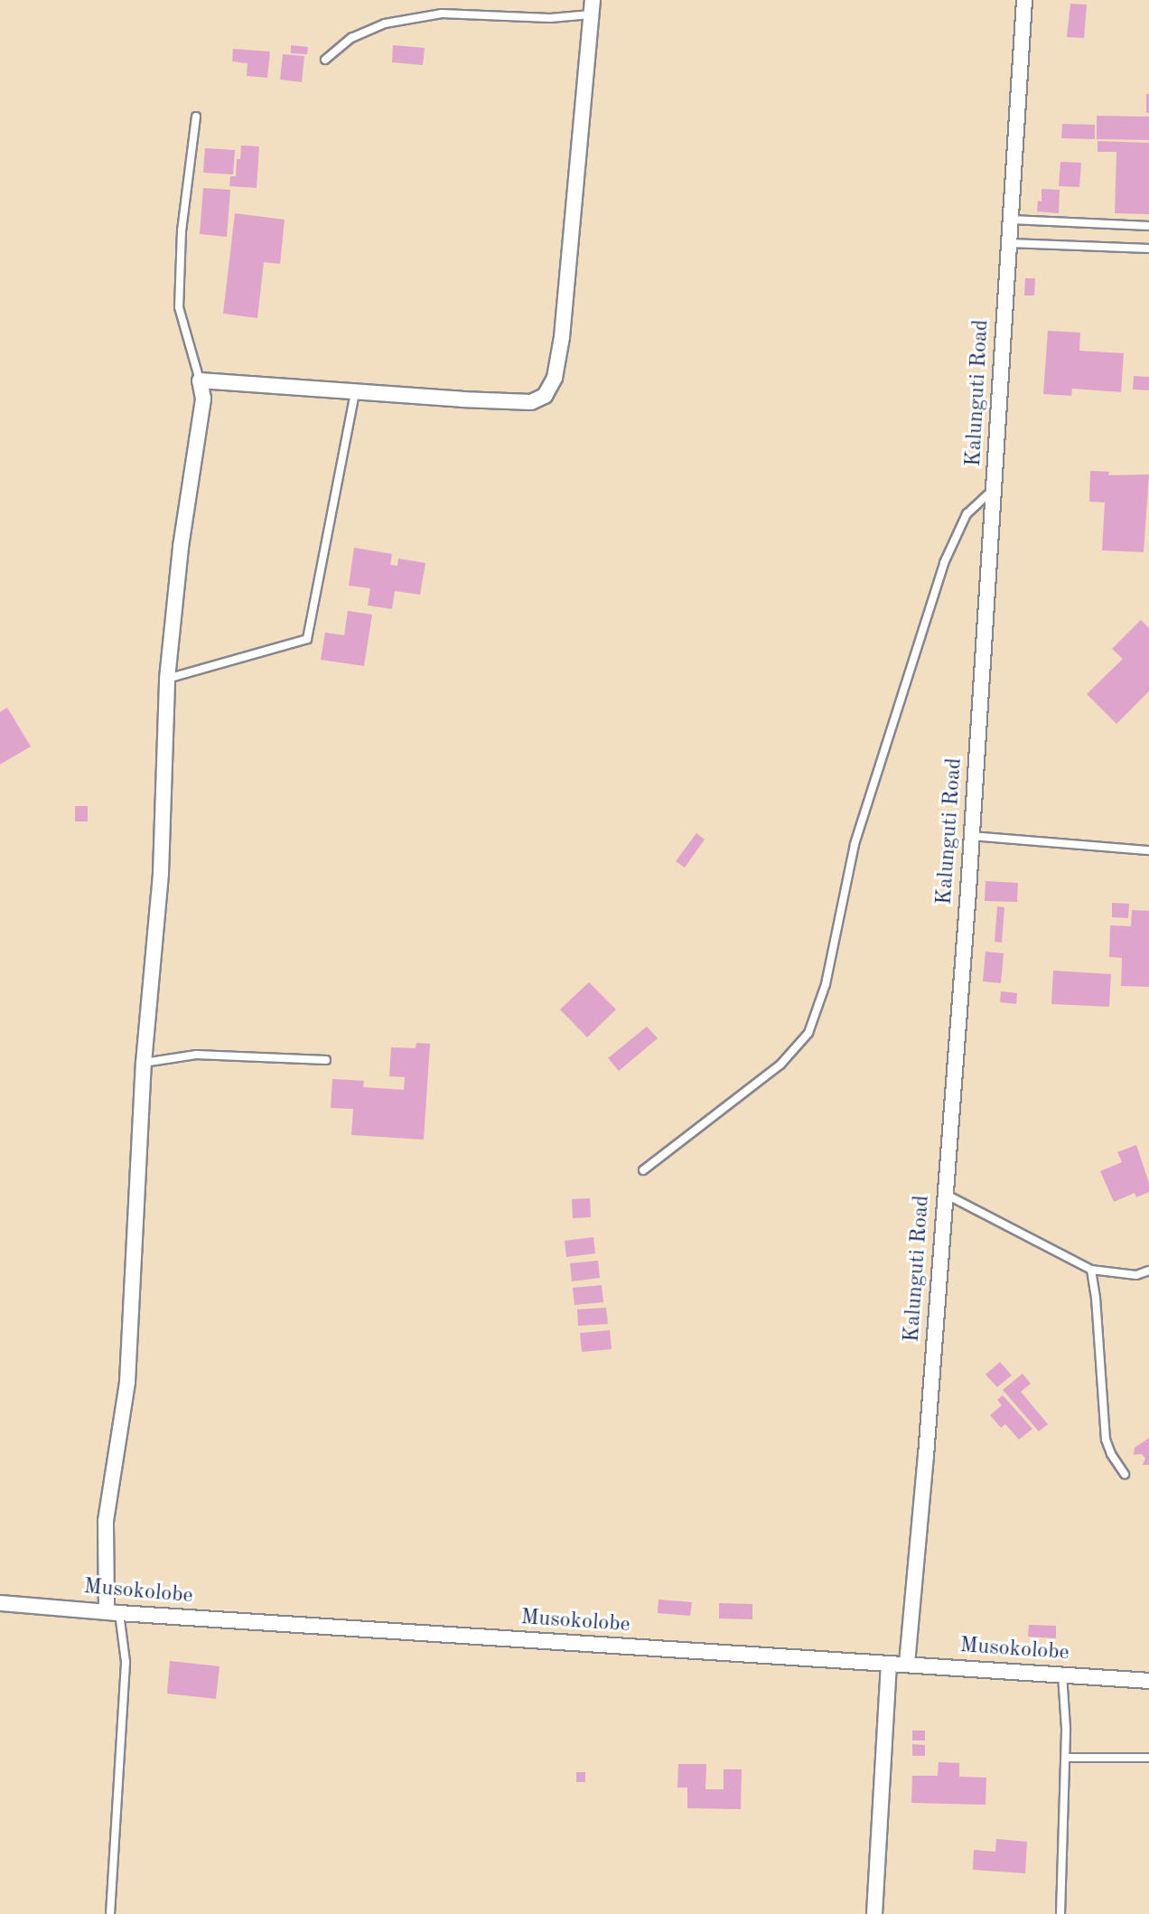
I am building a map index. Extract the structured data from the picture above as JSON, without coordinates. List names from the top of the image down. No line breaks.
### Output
{"streets":{"street":["Kalunguti Road","Musokolobe"]},"crossings":[["Kalunguti Road","Musokolobe"]]}
